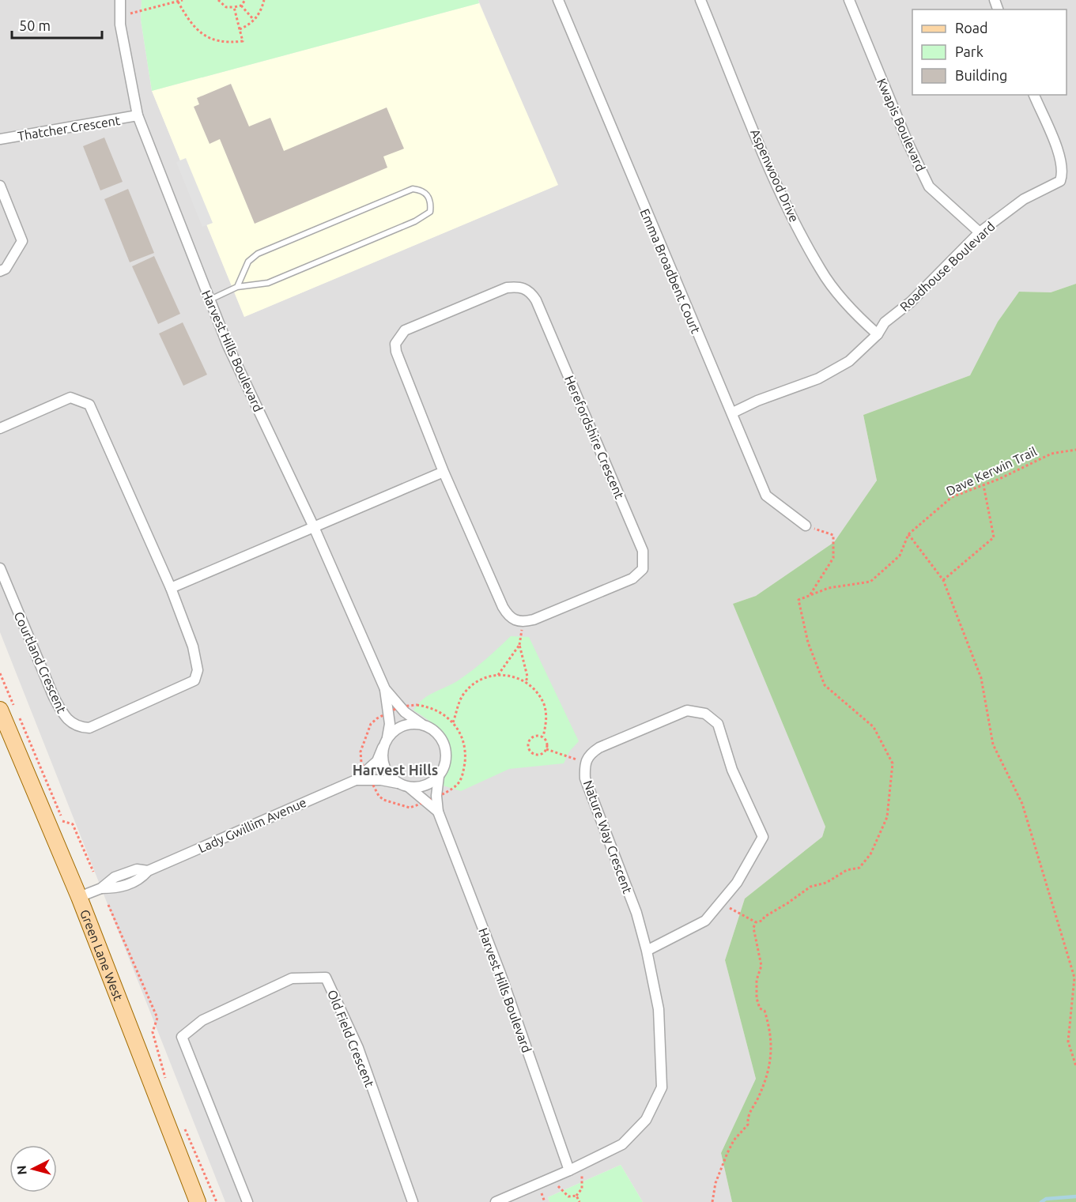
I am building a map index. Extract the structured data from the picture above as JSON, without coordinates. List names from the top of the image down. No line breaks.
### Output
{"streets":{"main road":["Green Lane West"],"street":["Kwapis Boulevard","Thatcher Crescent","Aspenwood Drive","Roadhouse Boulevard","Emma Broadbent Court","Harvest Hills Boulevard","Herefordshire Crescent","Courtland Crescent","Lady Gwillim Avenue","Nature Way Crescent","Old Field Crescent"],"path":["Dave Kerwin Trail"]},"crossings":[["Kwapis Boulevard","Roadhouse Boulevard"],["Thatcher Crescent","Harvest Hills Boulevard"],["Aspenwood Drive","Roadhouse Boulevard"],["Roadhouse Boulevard","Emma Broadbent Court"],["Harvest Hills Boulevard","Lady Gwillim Avenue"],["Harvest Hills Boulevard","Nature Way Crescent"],["Lady Gwillim Avenue","Green Lane West"]],"districts":["Harvest Hills"],"legend":["Road","Park","Building"],"scale_bar":"50 m","north":"left"}
